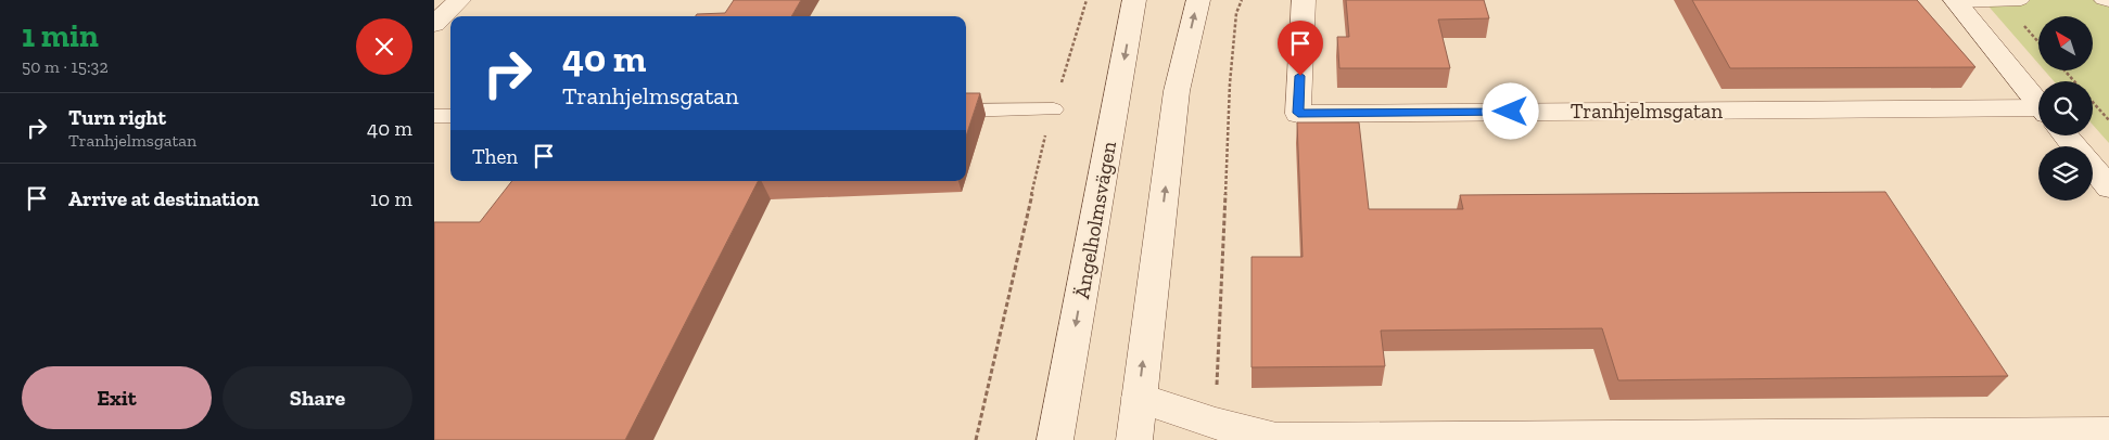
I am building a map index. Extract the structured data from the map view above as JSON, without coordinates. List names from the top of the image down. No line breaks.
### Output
{"streets":{"street":["Tranhjelmsgatan","Ängelholmsvägen"]},"north":"top left","page":{"heading":["1 min","50 m · 15:32"],"turn":["40 m","Tranhjelmsgatan"],"list":[{"name":"Turn right","note":"Tranhjelmsgatan","value":"40 m"},{"name":"Arrive at destination","value":"10 m"}],"then":"Then","buttons":["Exit","Share"]}}
